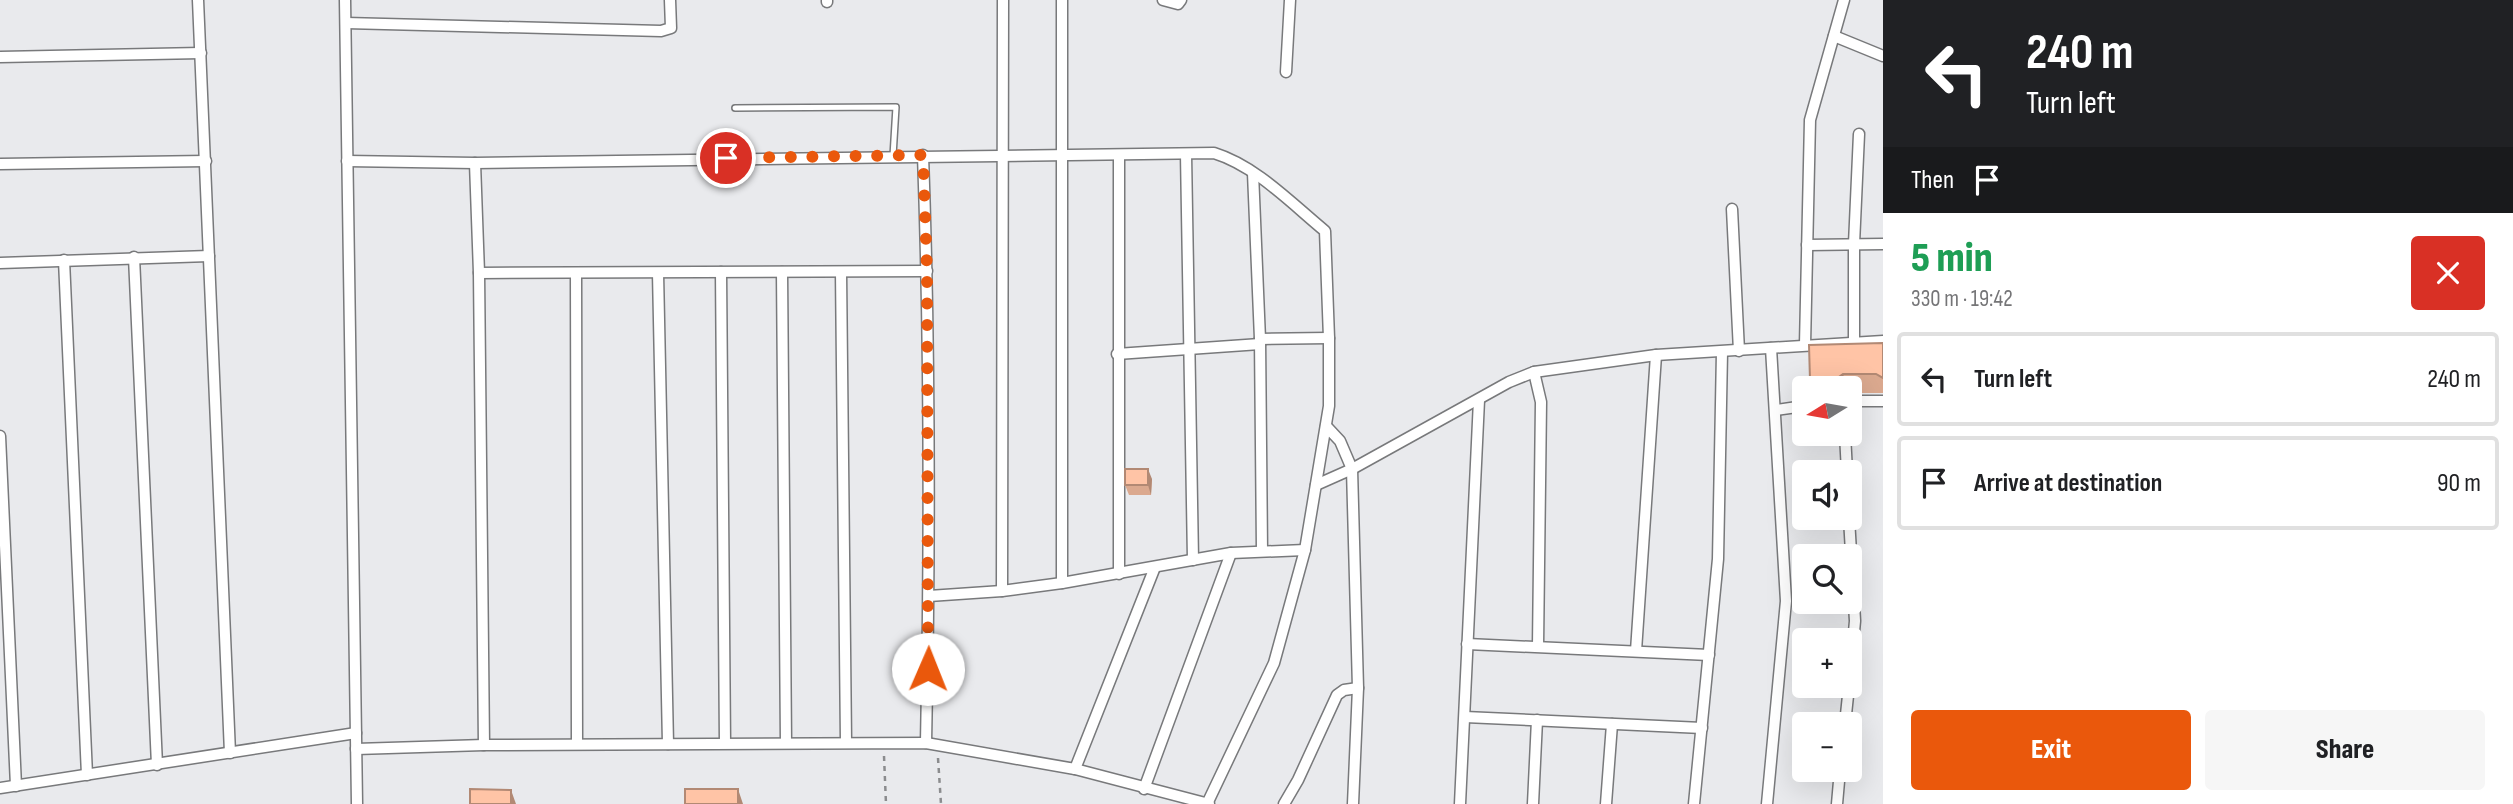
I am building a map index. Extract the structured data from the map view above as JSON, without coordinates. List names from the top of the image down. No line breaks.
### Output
{"north":"left","page":{"turn":["240 m","Turn left"],"then":"Then","heading":["5 min","330 m · 19:42"],"list":[{"name":"Turn left","value":"240 m"},{"name":"Arrive at destination","value":"90 m"}],"map_buttons":["+","−"],"buttons":["Exit","Share"]}}
